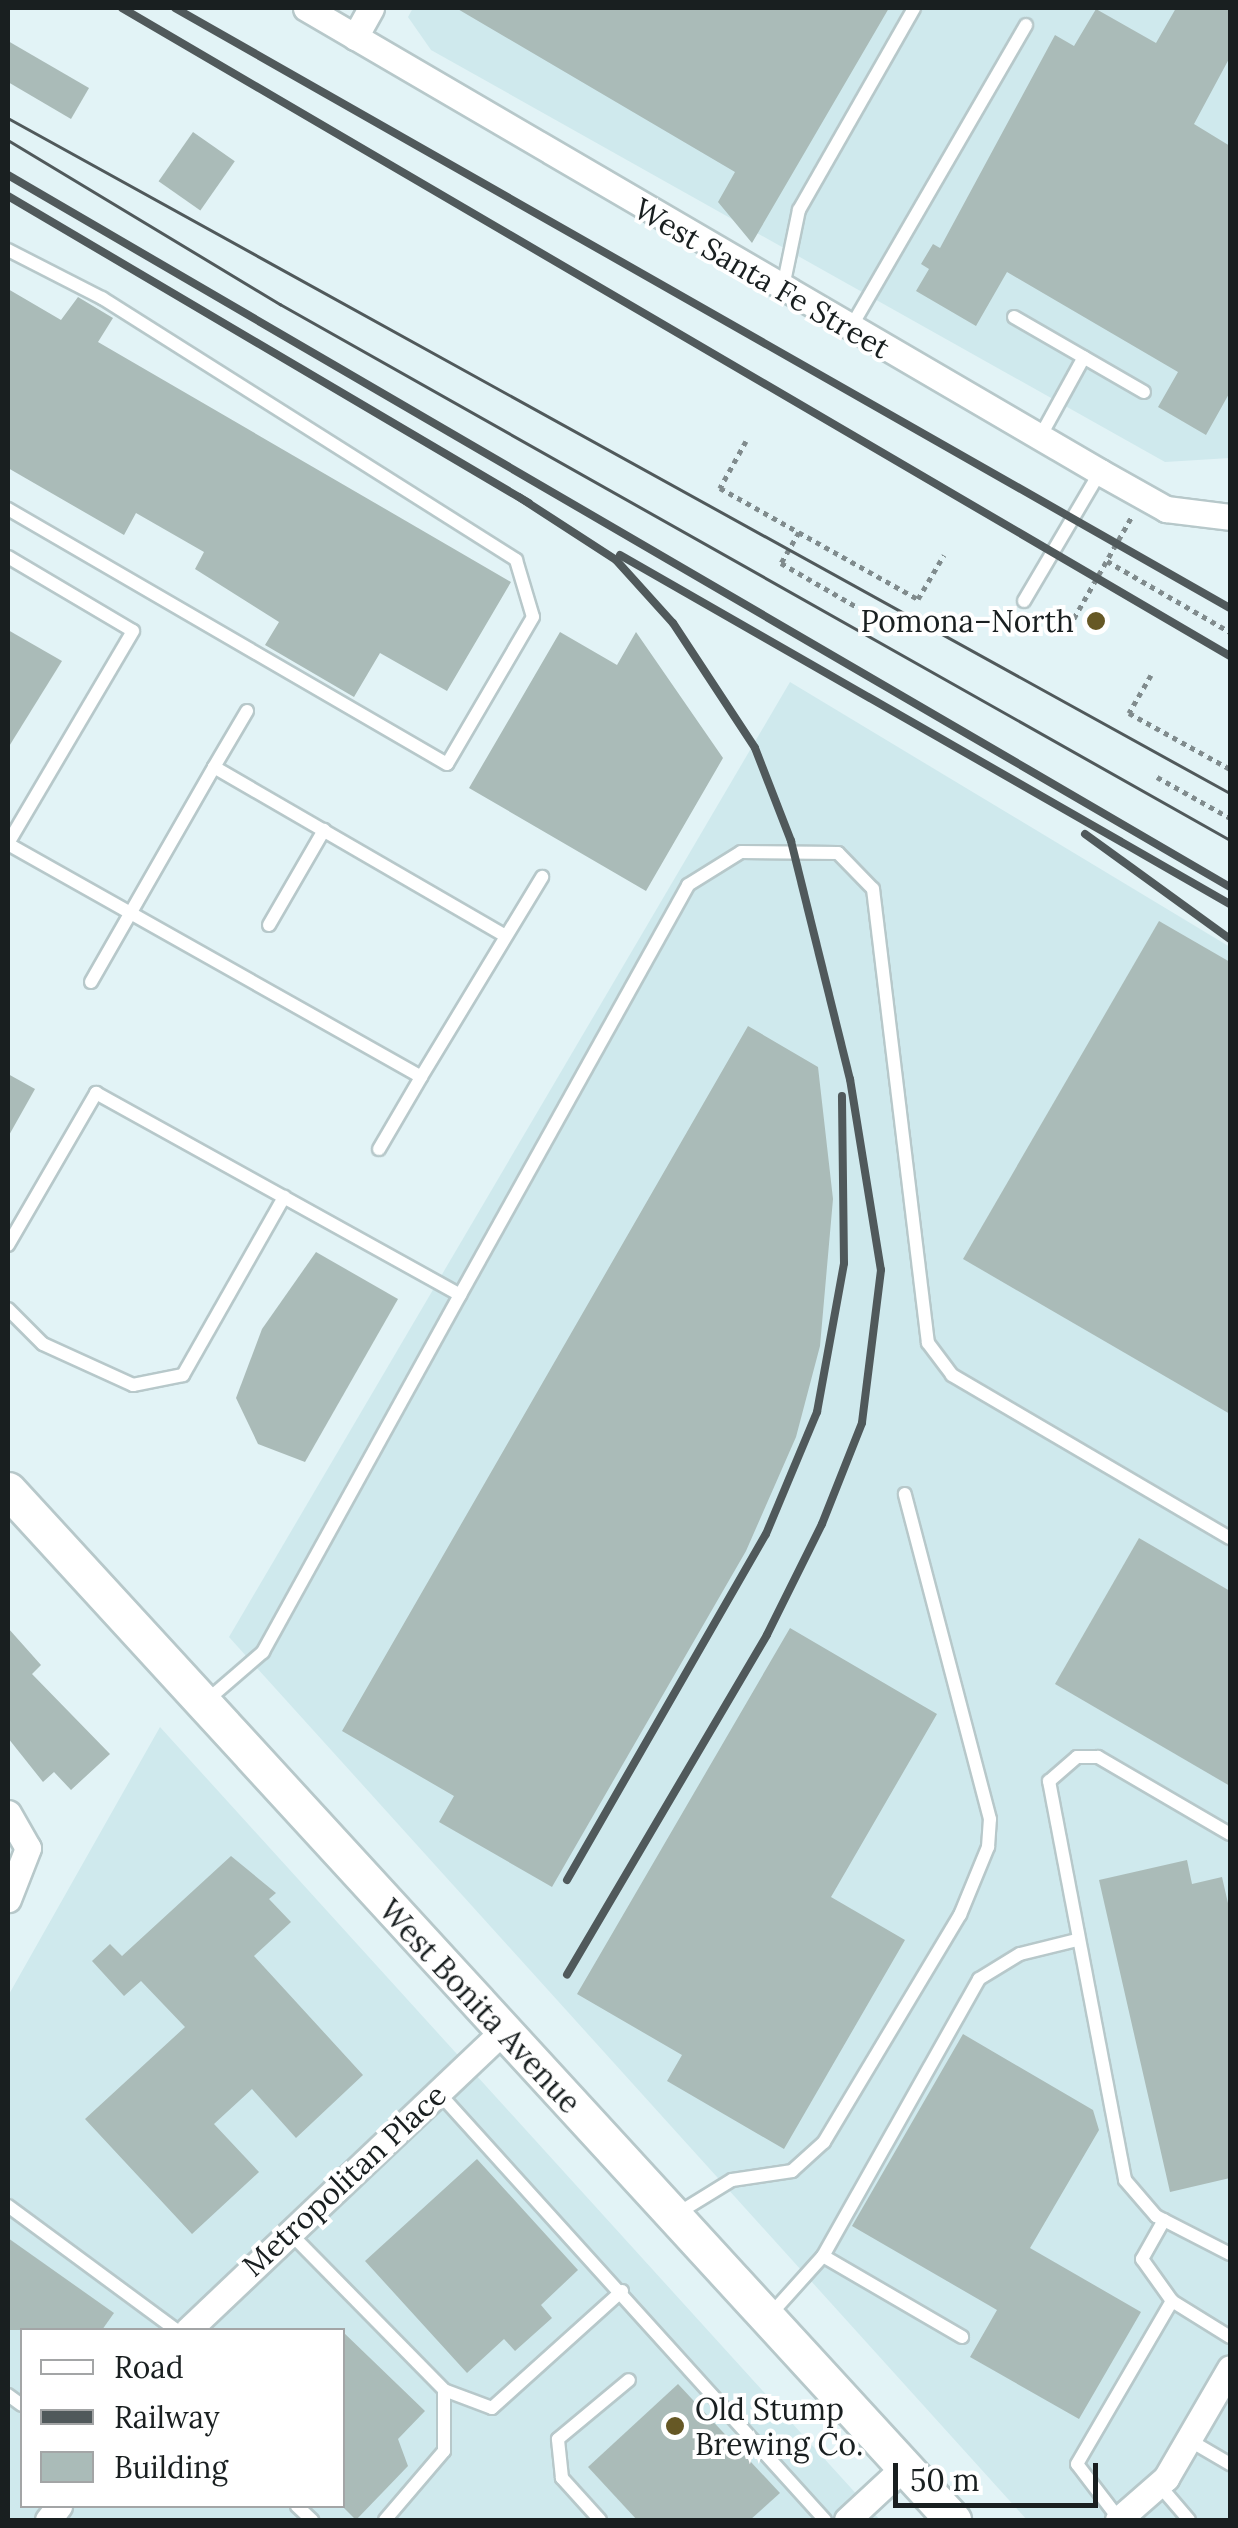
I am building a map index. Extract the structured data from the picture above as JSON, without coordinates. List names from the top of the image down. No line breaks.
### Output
{"streets":{"main road":["West Bonita Avenue"],"street":["West Santa Fe Street","Metropolitan Place"]},"crossings":[["West Bonita Avenue","Metropolitan Place"]],"places":["Pomona–North","Old Stump Brewing Co."],"legend":["Road","Railway","Building"],"scale_bar":"50 m"}
